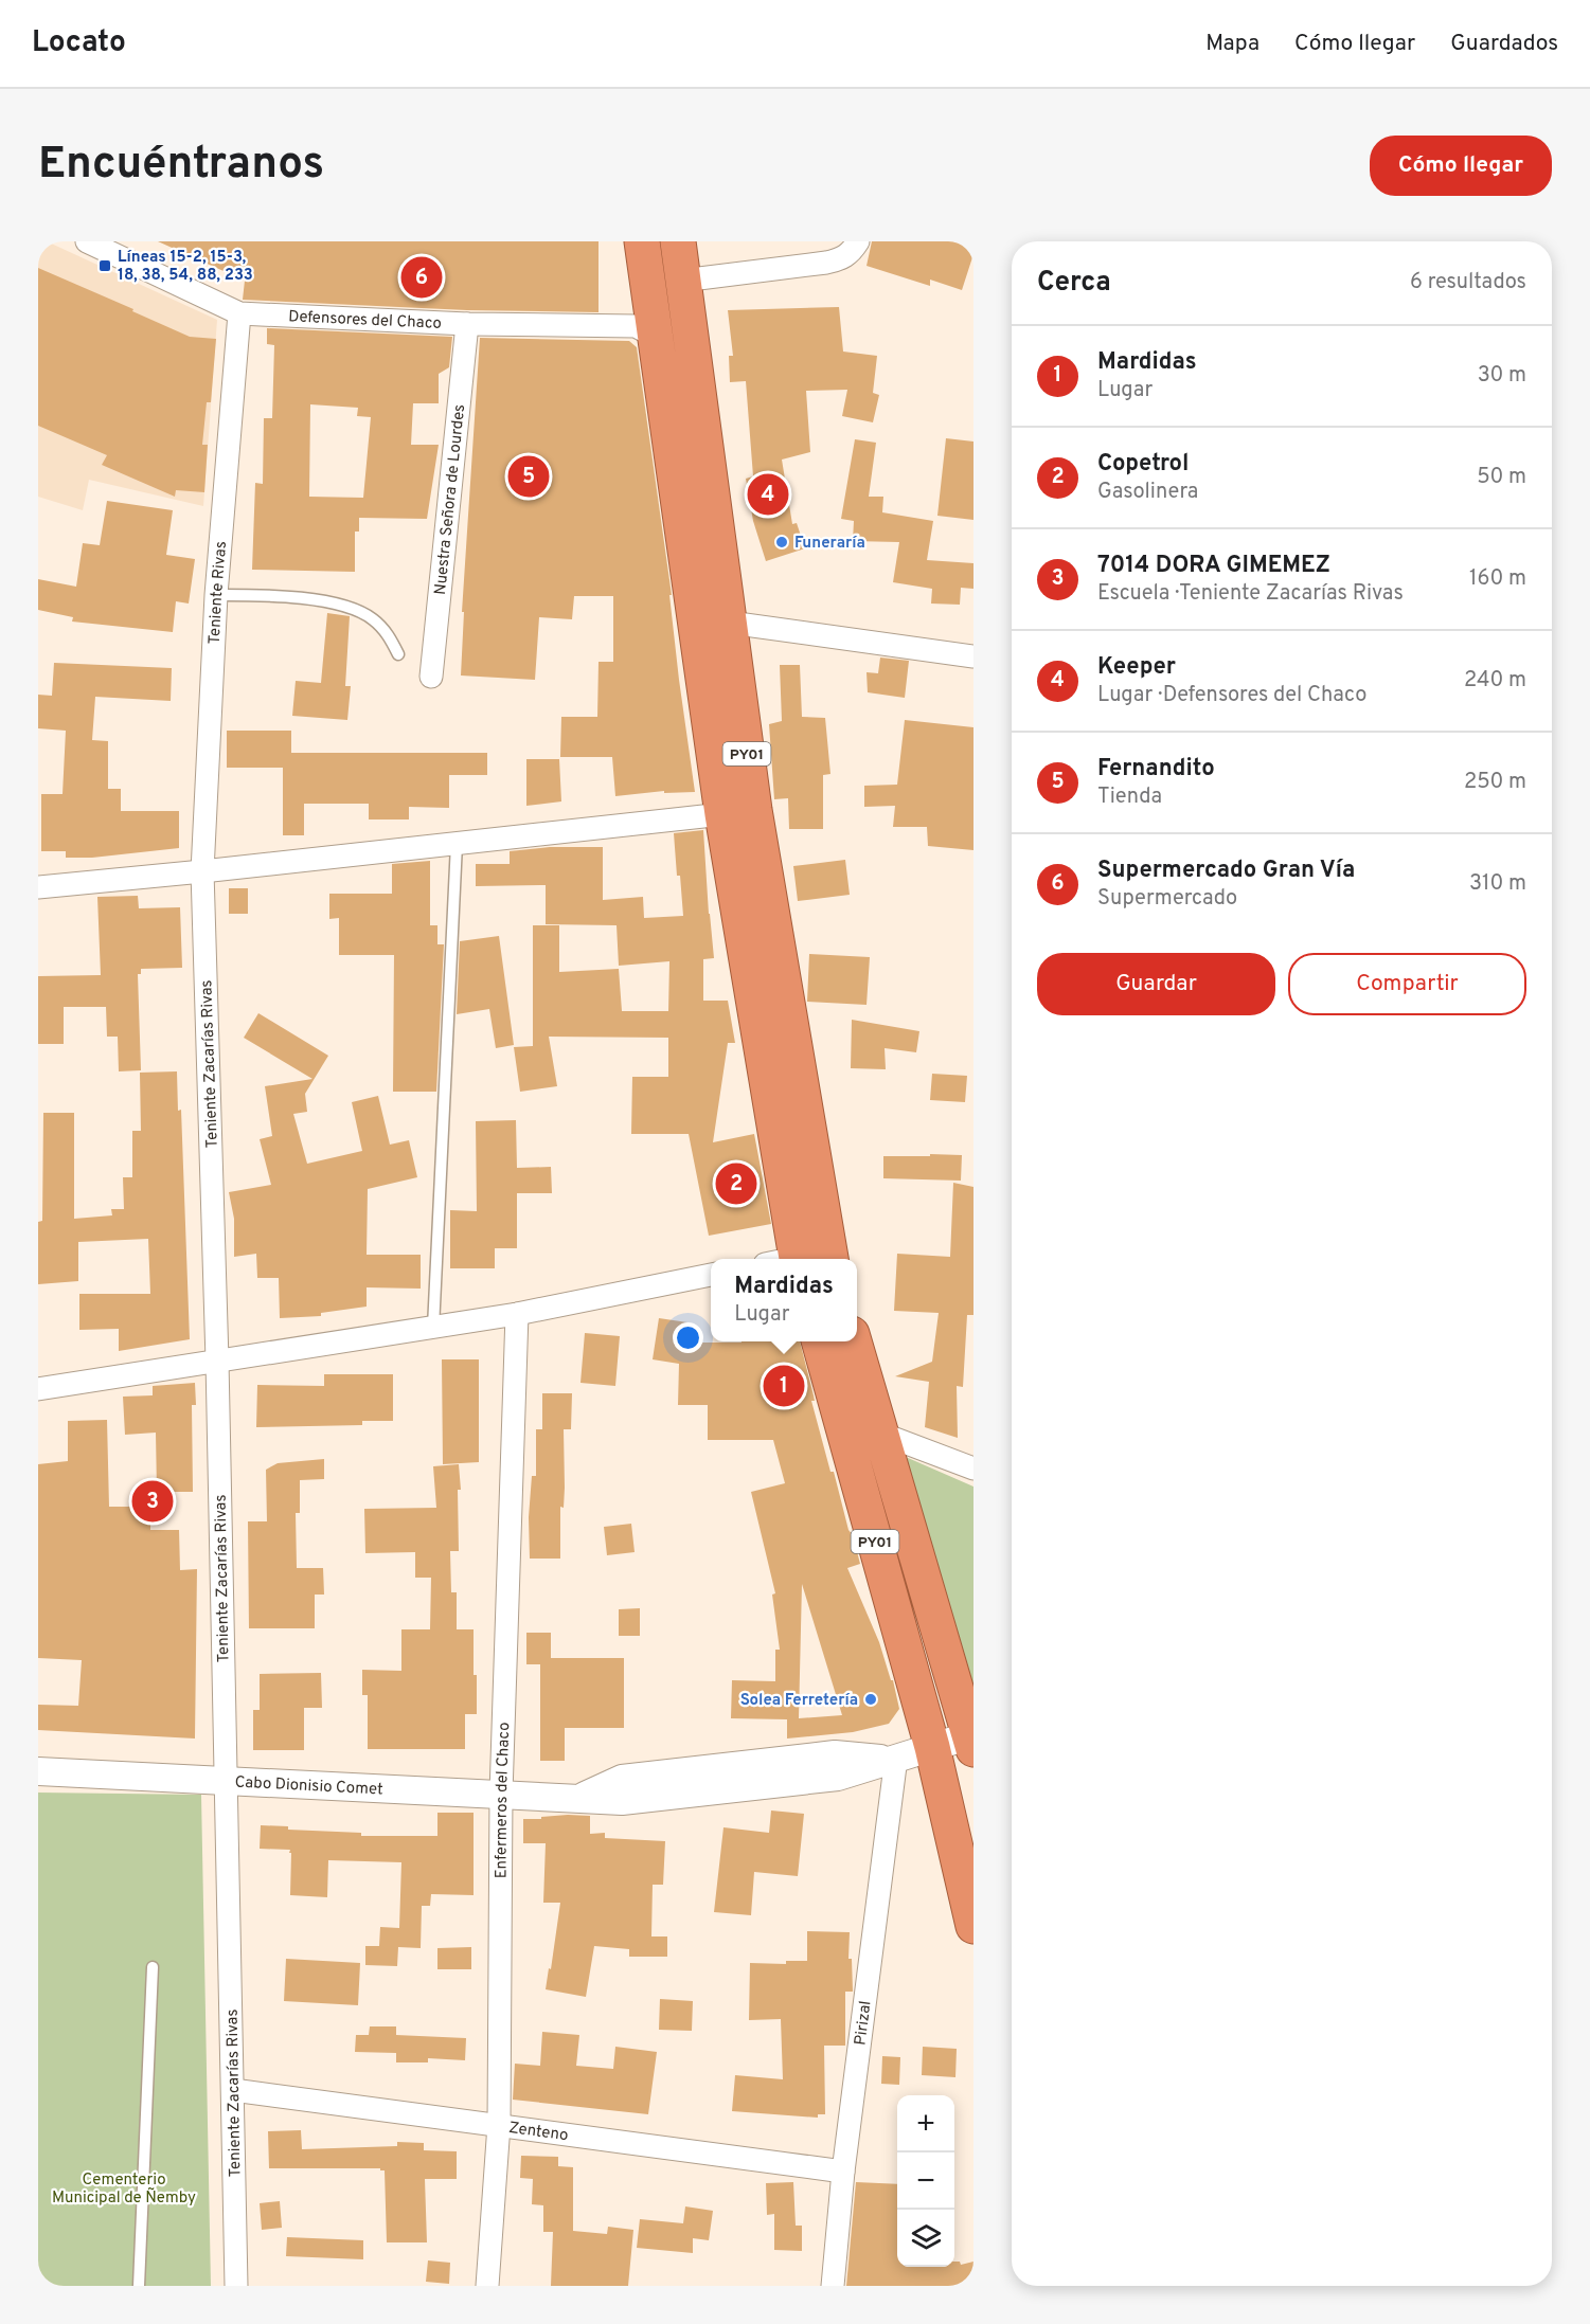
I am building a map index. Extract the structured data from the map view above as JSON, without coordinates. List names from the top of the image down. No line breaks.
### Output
{"streets":{"highway":["PY01"],"street":["Defensores del Chaco","Nuestra Señora de Lourdes","Teniente Rivas","Teniente Zacarías Rivas","Cabo Dionisio Comet","Enfermeros del Chaco","Pirizal","Zenteno"]},"crossings":[["Defensores del Chaco","Nuestra Señora de Lourdes"],["Defensores del Chaco","Teniente Rivas"],["Defensores del Chaco","PY01"],["Teniente Rivas","Teniente Zacarías Rivas"],["PY01","Cabo Dionisio Comet"],["Teniente Zacarías Rivas","Cabo Dionisio Comet"],["Teniente Zacarías Rivas","Zenteno"],["Cabo Dionisio Comet","Enfermeros del Chaco"],["Cabo Dionisio Comet","Pirizal"],["Enfermeros del Chaco","Zenteno"],["Pirizal","Zenteno"]],"parks":["Cementerio Municipal de Ñemby"],"places":{"transit":["Líneas 15-2, 15-3, 18, 38, 54, 88, 233"],"other":["Funeraría","Solea Ferretería"]},"page":{"header":"Locato","nav":["Mapa","Cómo llegar","Guardados"],"buttons":["Cómo llegar",["Guardar","Compartir"]],"title":"Encuéntranos","heading":["Cerca","6 resultados"],"pins":["6","5","4","2","1","3"],"list":[{"mark":"1","name":"Mardidas","note":"Lugar","value":"30 m"},{"mark":"2","name":"Copetrol","note":"Gasolinera","value":"50 m"},{"mark":"3","name":"7014 DORA GIMEMEZ","note":"Escuela · Teniente Zacarías Rivas","value":"160 m"},{"mark":"4","name":"Keeper","note":"Lugar · Defensores del Chaco","value":"240 m"},{"mark":"5","name":"Fernandito","note":"Tienda","value":"250 m"},{"mark":"6","name":"Supermercado Gran Vía","note":"Supermercado","value":"310 m"}],"popup":["Mardidas","Lugar"],"map_buttons":["+","−"]}}
